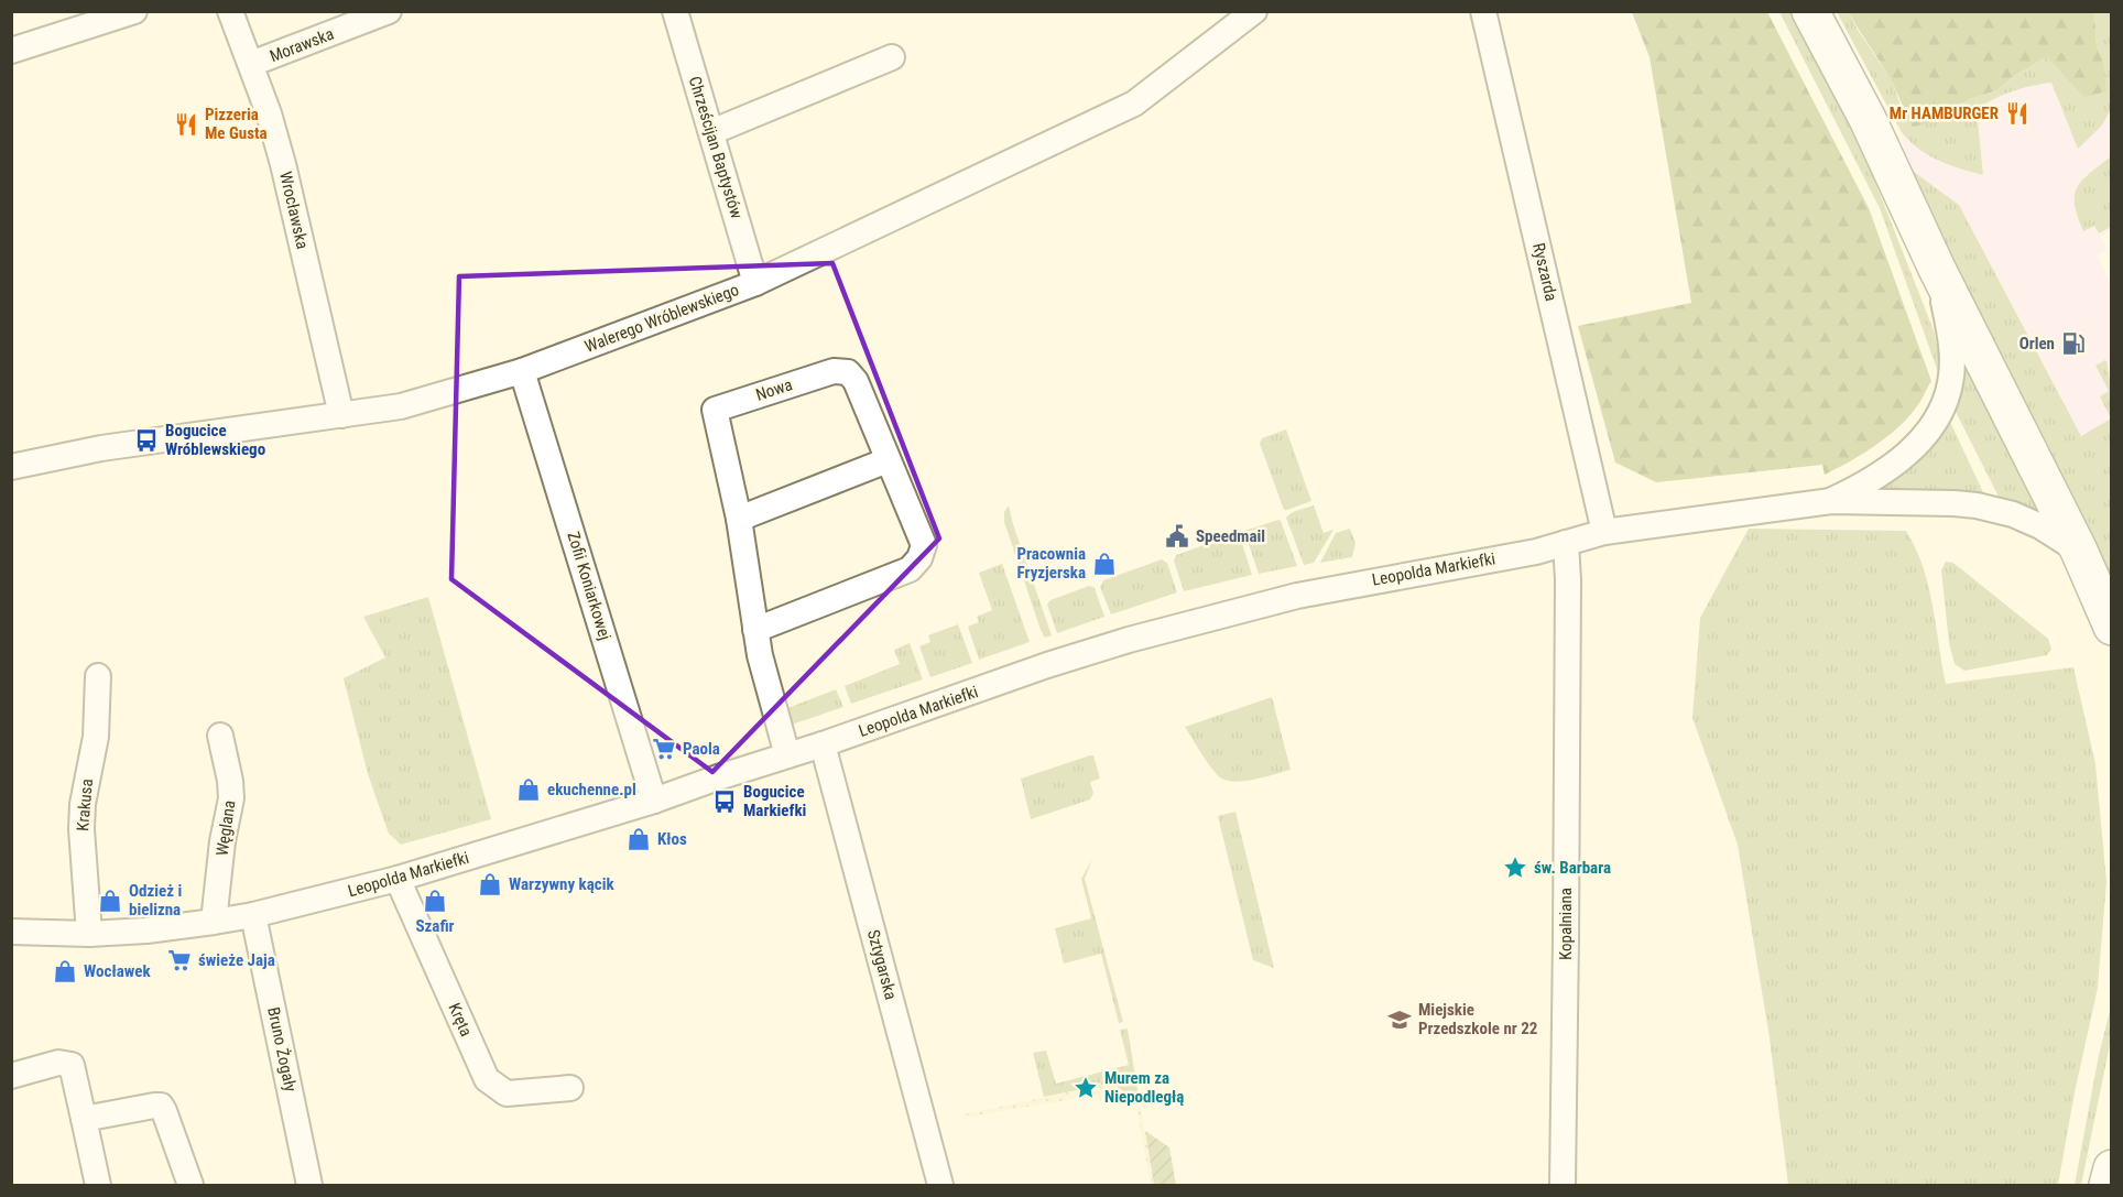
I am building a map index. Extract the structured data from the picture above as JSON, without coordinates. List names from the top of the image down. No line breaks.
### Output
{"streets":{"street":["Morawska","Chrześcijan Baptystów","Wrocławska","Ryszarda","Walerego Wróblewskiego","Nowa","Leopolda Markiefki","Zofii Koniarkowej","Krakusa","Węglana","Kopalniana","Sztygarska","Kręta","Bruno Żogały"]},"crossings":[["Morawska","Wrocławska"],["Chrześcijan Baptystów","Walerego Wróblewskiego"],["Wrocławska","Walerego Wróblewskiego"],["Ryszarda","Leopolda Markiefki"],["Walerego Wróblewskiego","Zofii Koniarkowej"],["Nowa","Leopolda Markiefki"],["Leopolda Markiefki","Zofii Koniarkowej"],["Leopolda Markiefki","Krakusa"],["Leopolda Markiefki","Węglana"],["Leopolda Markiefki","Kopalniana"],["Leopolda Markiefki","Sztygarska"],["Leopolda Markiefki","Kręta"],["Leopolda Markiefki","Bruno Żogały"]],"places":{"restaurant":["Mr HAMBURGER","Pizzeria Me Gusta"],"fuel station":["Orlen"],"bus stop":["Bogucice Wróblewskiego","Bogucice Markiefki"],"public building":["Speedmail"],"shop":["Pracownia Fryzjerska","ekuchenne.pl","Kłos","Warzywny kącik","Odzież i bielizna","Szafir","Wocławek"],"supermarket":["Paola","świeże Jaja"],"place":["św. Barbara","Murem za Niepodległą"],"school or university":["Miejskie Przedszkole nr 22"]}}
